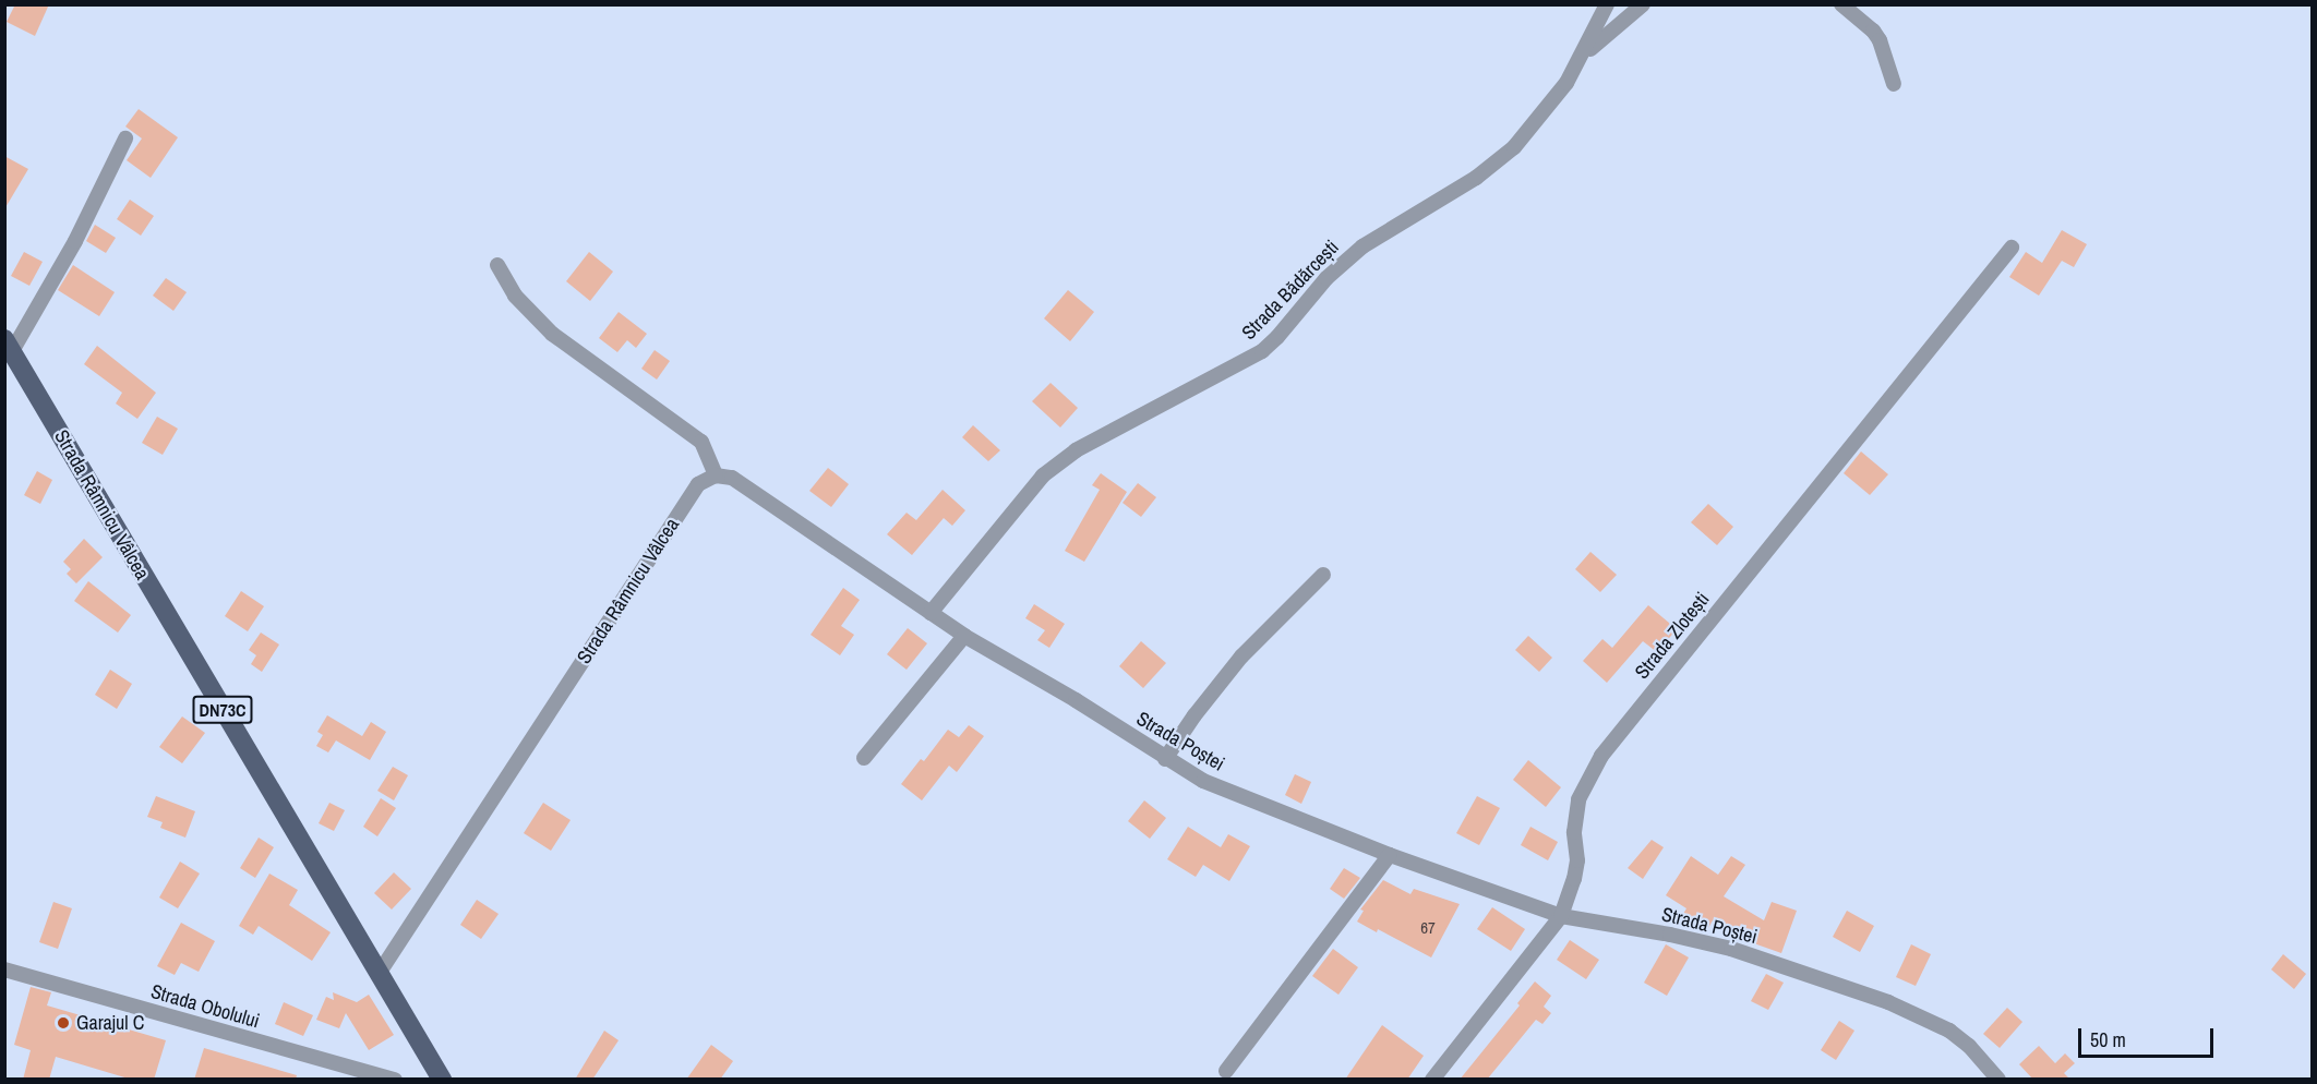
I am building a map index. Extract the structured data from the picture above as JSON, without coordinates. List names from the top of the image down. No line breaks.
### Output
{"streets":{"main road":["Strada Râmnicu Vâlcea","DN73C"],"street":["Strada Bădărcești","Strada Zlotești","Strada Poștei","Strada Obolului"]},"crossings":[["Strada Bădărcești","Strada Poștei"],["Strada Râmnicu Vâlcea","Strada Poștei"],["Strada Zlotești","Strada Poștei"]],"places":["Garajul C"],"house_numbers":["67"],"scale_bar":"50 m"}
